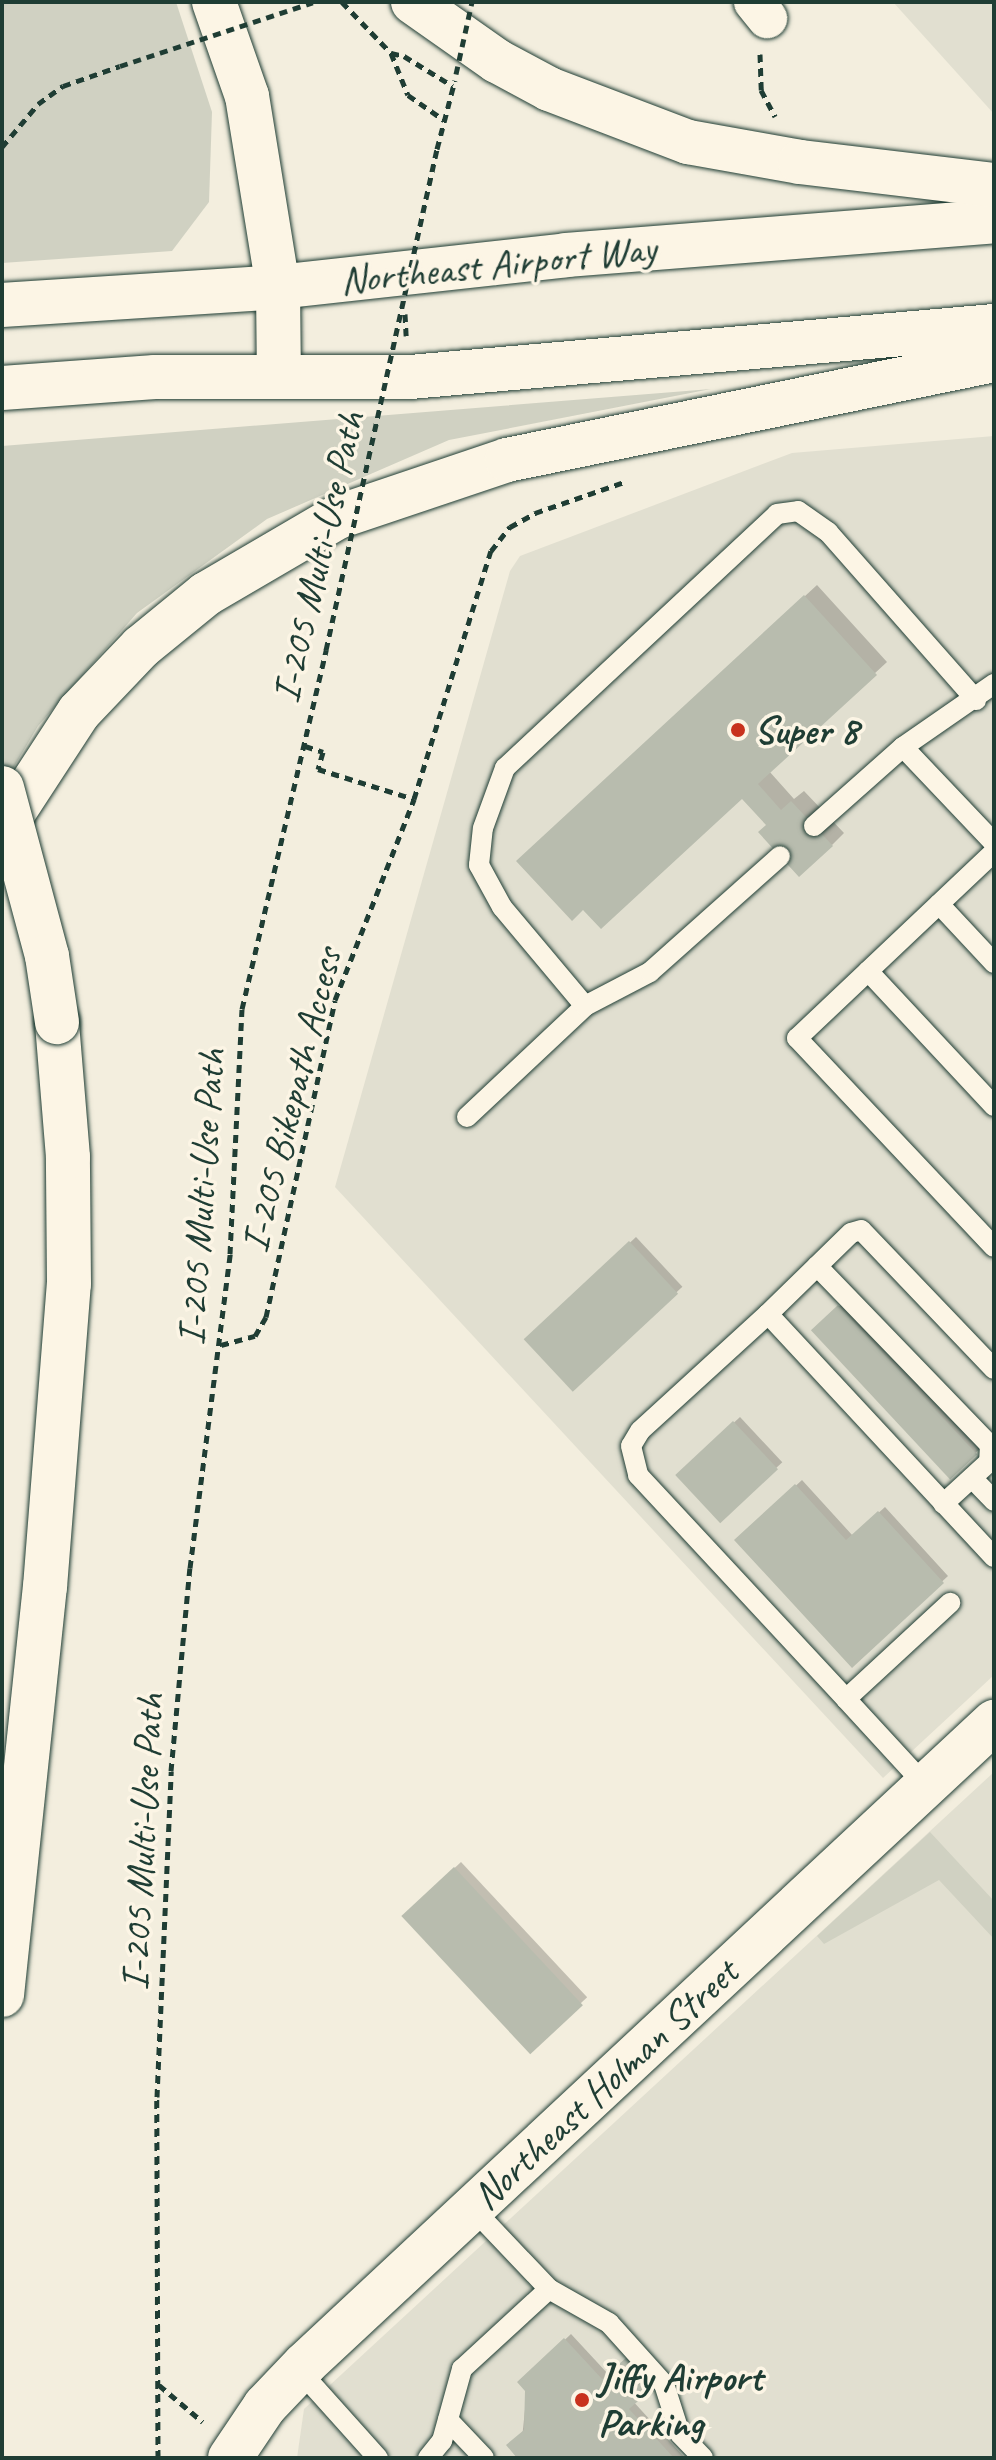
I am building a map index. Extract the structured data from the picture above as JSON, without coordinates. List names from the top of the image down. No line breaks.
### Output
{"streets":{"main road":["Northeast Airport Way","Northeast Holman Street"],"path":["I-205 Multi-Use Path","I-205 Bikepath Access"]},"crossings":[["I-205 Multi-Use Path","I-205 Bikepath Access"]],"places":["Super 8","Jiffy Airport Parking"]}
